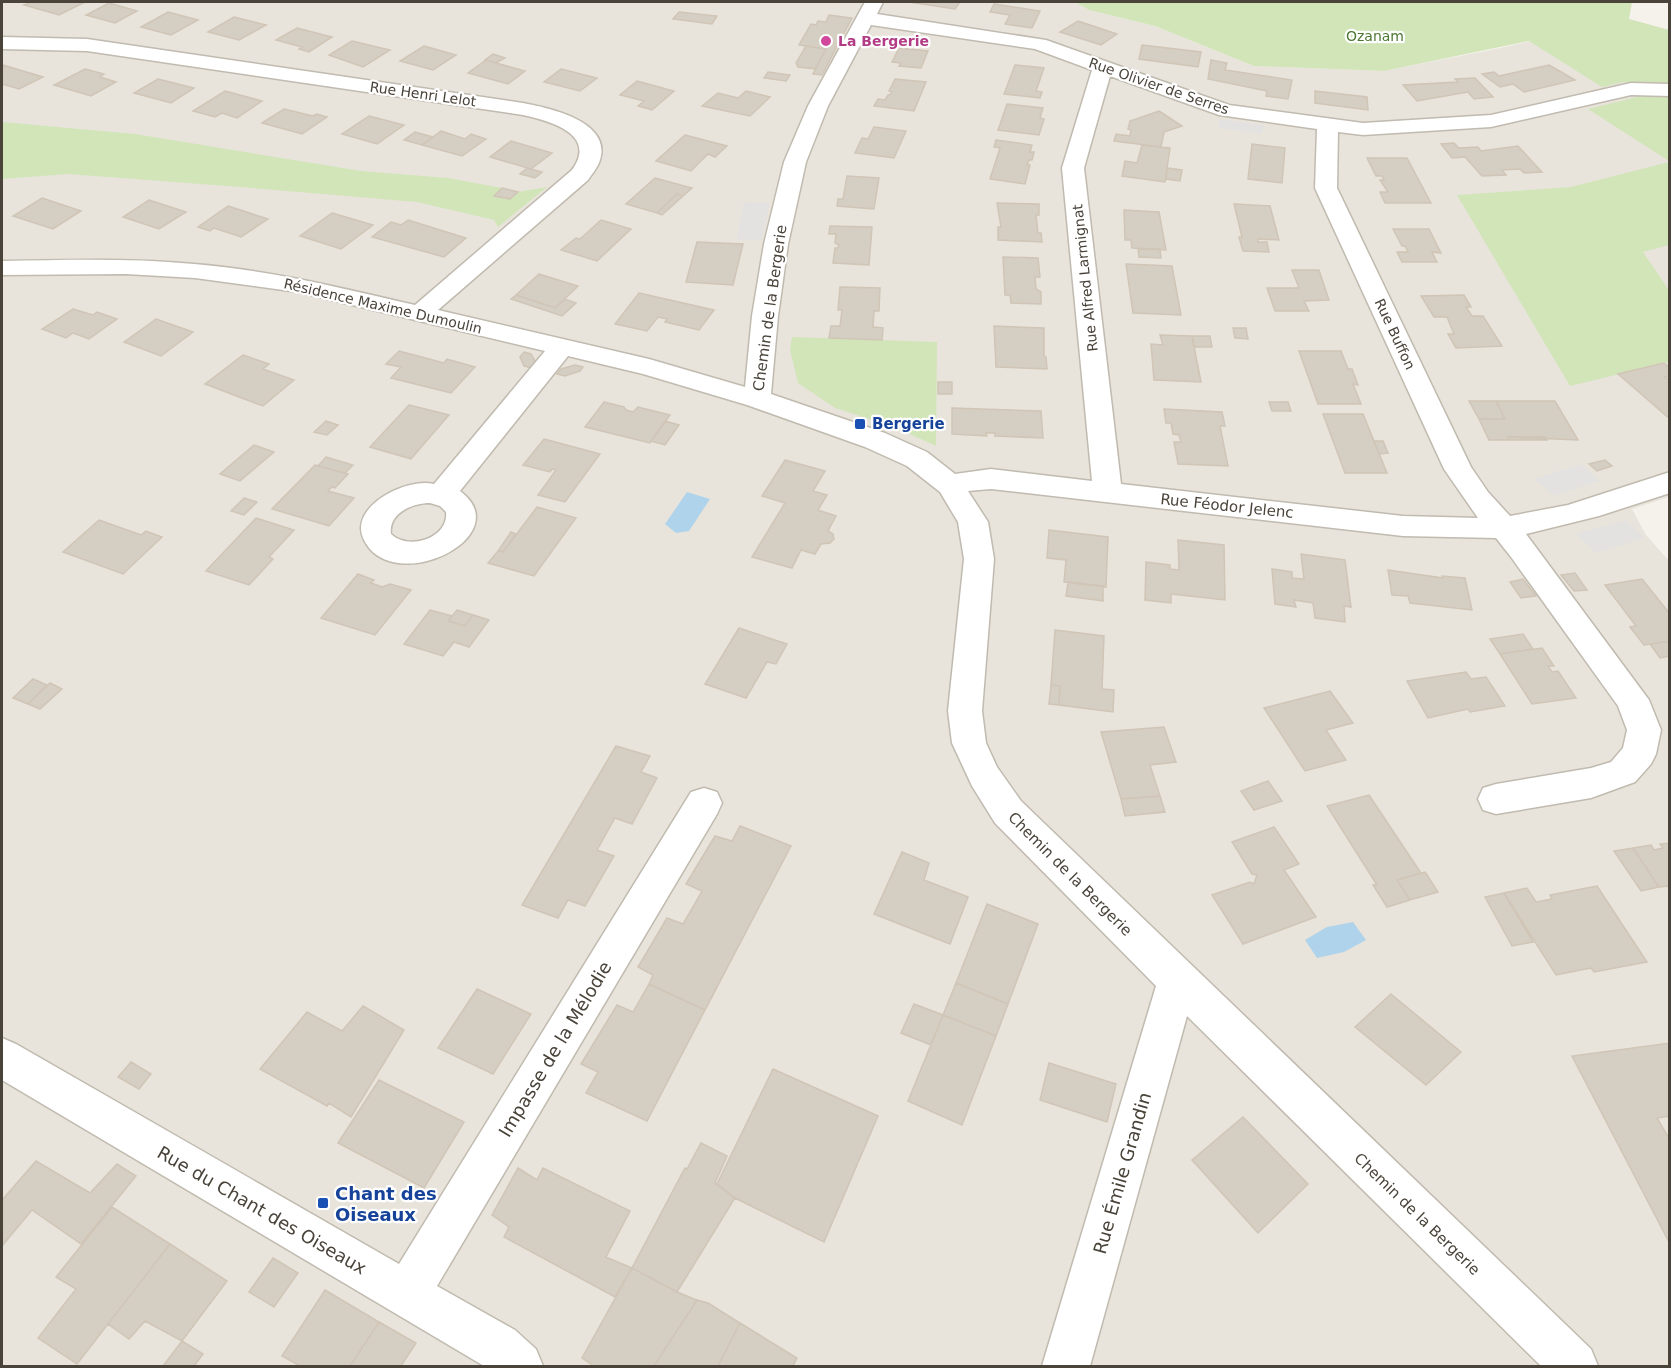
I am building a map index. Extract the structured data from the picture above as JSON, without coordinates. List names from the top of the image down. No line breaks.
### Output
{"streets":{"street":["Rue Olivier de Serres","Rue Henri Lelot","Rue Alfred Larmignat","Résidence Maxime Dumoulin","Chemin de la Bergerie","Rue Buffon","Rue Féodor Jelenc","Impasse de la Mélodie","Rue Émile Grandin","Rue du Chant des Oiseaux"]},"crossings":[["Rue Olivier de Serres","Rue Alfred Larmignat"],["Rue Olivier de Serres","Chemin de la Bergerie"],["Rue Olivier de Serres","Rue Buffon"],["Rue Henri Lelot","Résidence Maxime Dumoulin"],["Rue Alfred Larmignat","Rue Féodor Jelenc"],["Résidence Maxime Dumoulin","Chemin de la Bergerie"],["Chemin de la Bergerie","Rue Féodor Jelenc"],["Chemin de la Bergerie","Rue Émile Grandin"],["Rue Buffon","Rue Féodor Jelenc"],["Impasse de la Mélodie","Rue du Chant des Oiseaux"]],"parks":["Ozanam"],"places":{"other":["La Bergerie"],"transit":["Bergerie","Chant des Oiseaux"]}}
